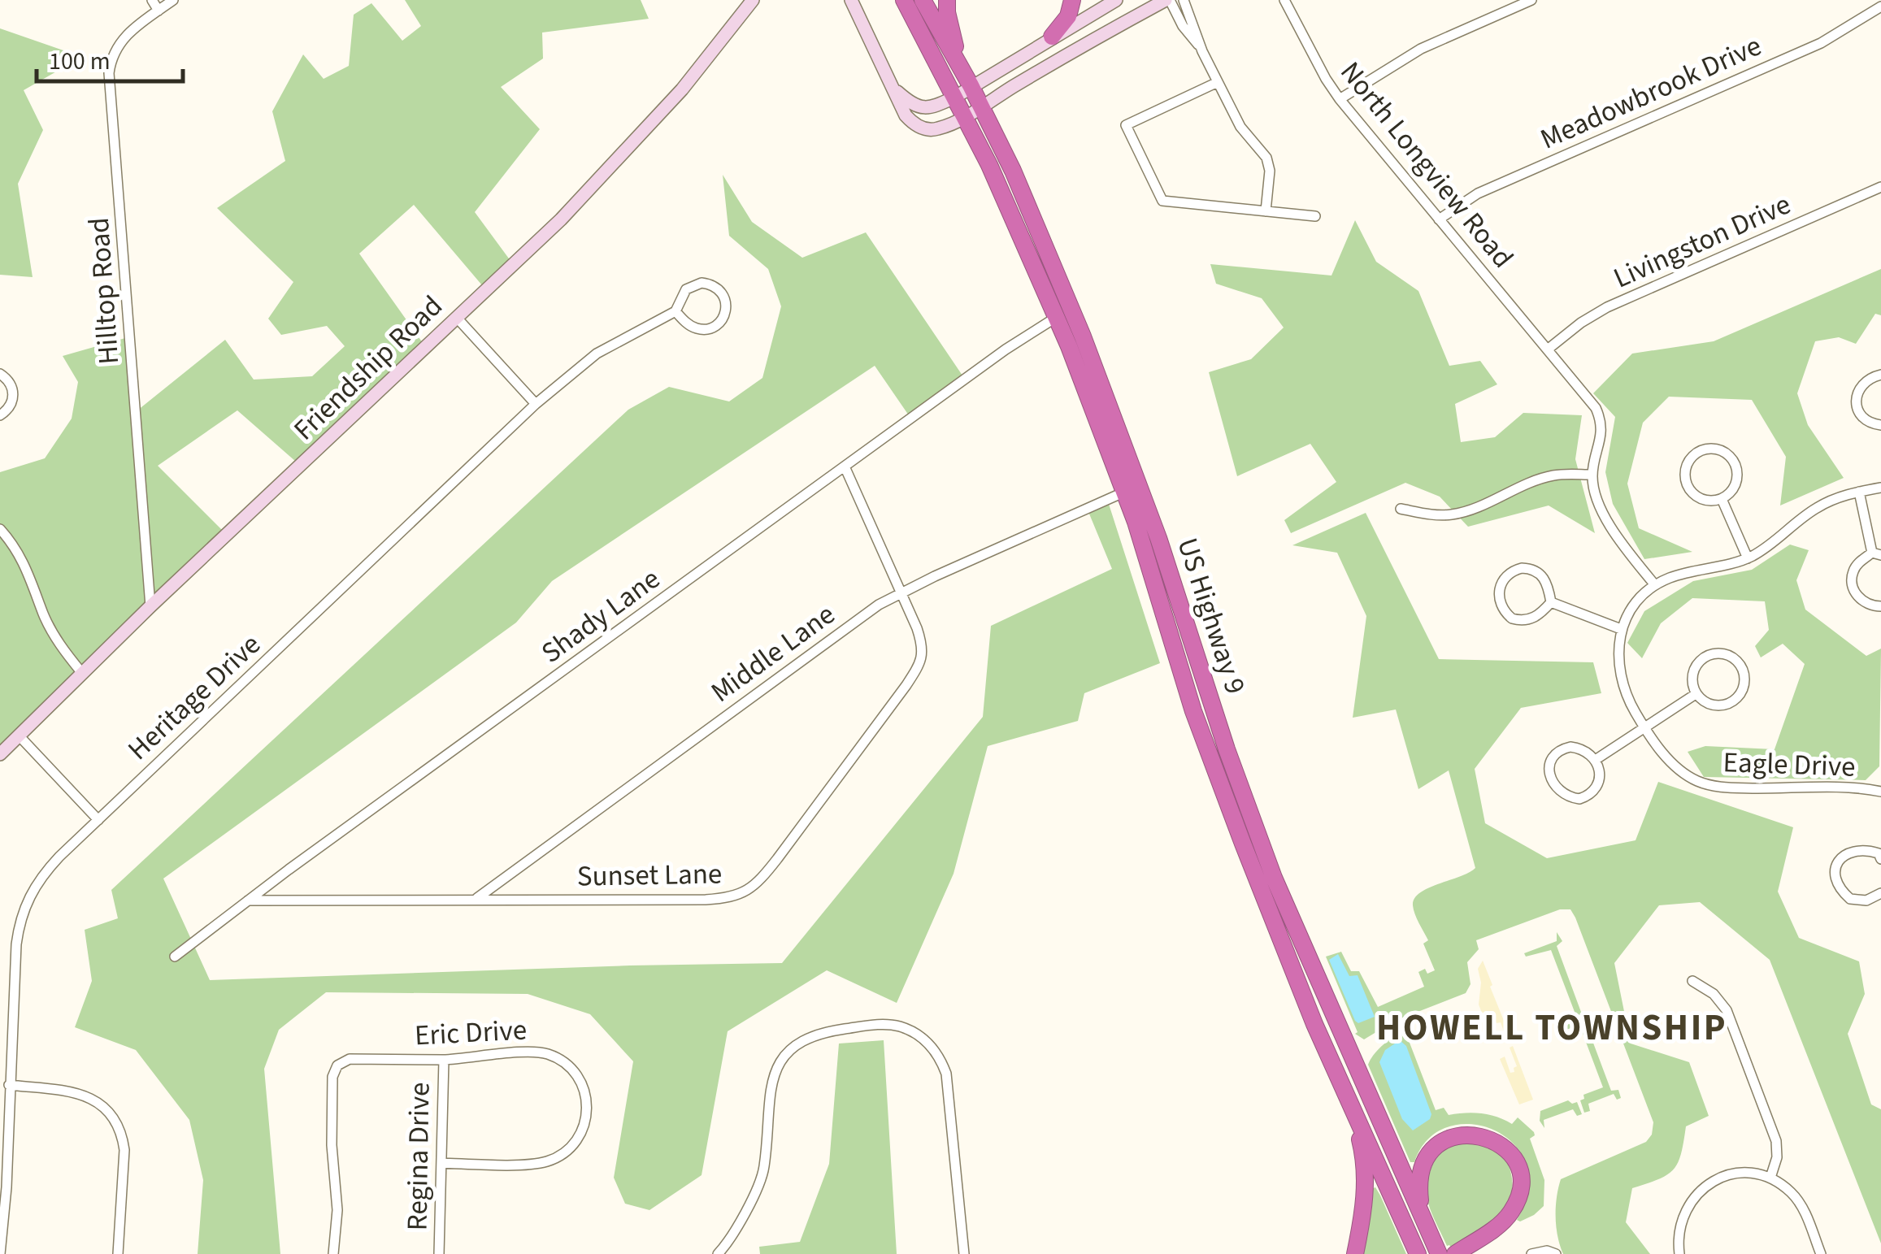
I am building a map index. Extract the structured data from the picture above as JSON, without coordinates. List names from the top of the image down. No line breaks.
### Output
{"streets":{"highway":["US Highway 9"],"street":["Meadowbrook Drive","North Longview Road","Livingston Drive","Hilltop Road","Friendship Road","Shady Lane","Middle Lane","Heritage Drive","Eagle Drive","Sunset Lane","Eric Drive","Regina Drive"]},"crossings":[["Meadowbrook Drive","North Longview Road"],["North Longview Road","Livingston Drive"],["Hilltop Road","Friendship Road"],["Shady Lane","US Highway 9"],["Shady Lane","Sunset Lane"],["US Highway 9","Middle Lane"],["Middle Lane","Sunset Lane"],["Eric Drive","Regina Drive"]],"districts":["HOWELL TOWNSHIP"],"scale_bar":"100 m"}
